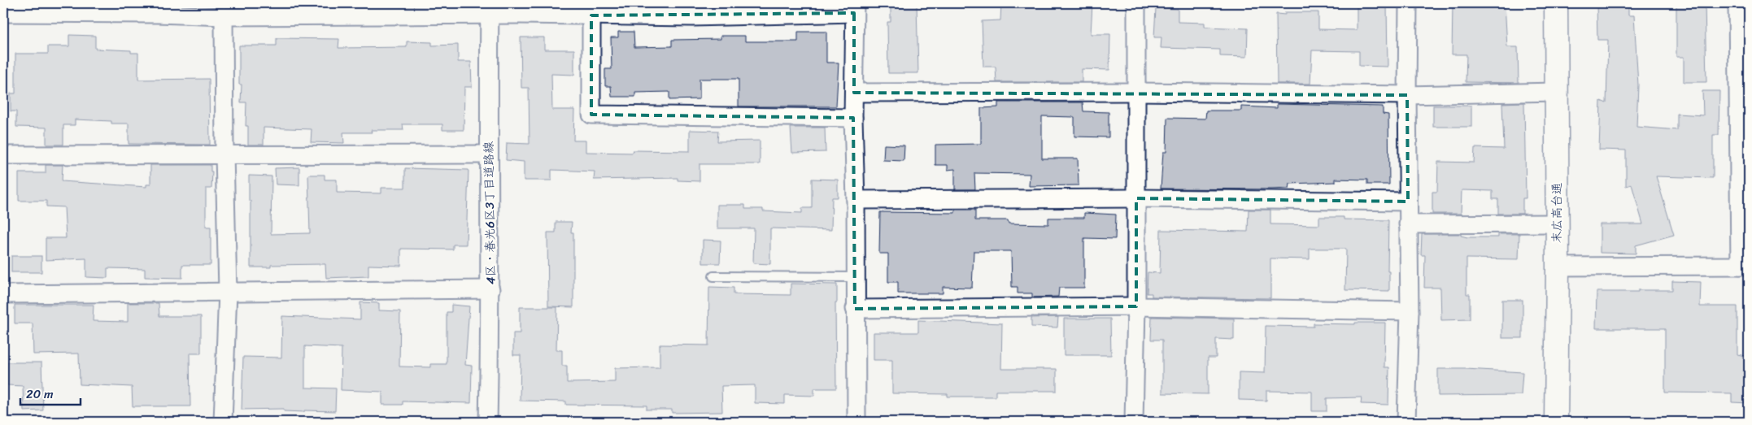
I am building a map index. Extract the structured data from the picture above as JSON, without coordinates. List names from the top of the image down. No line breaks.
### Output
{"streets":{"street":["4区・春光6区3丁目道路線","末広高台通"]},"scale_bar":"20 m"}
